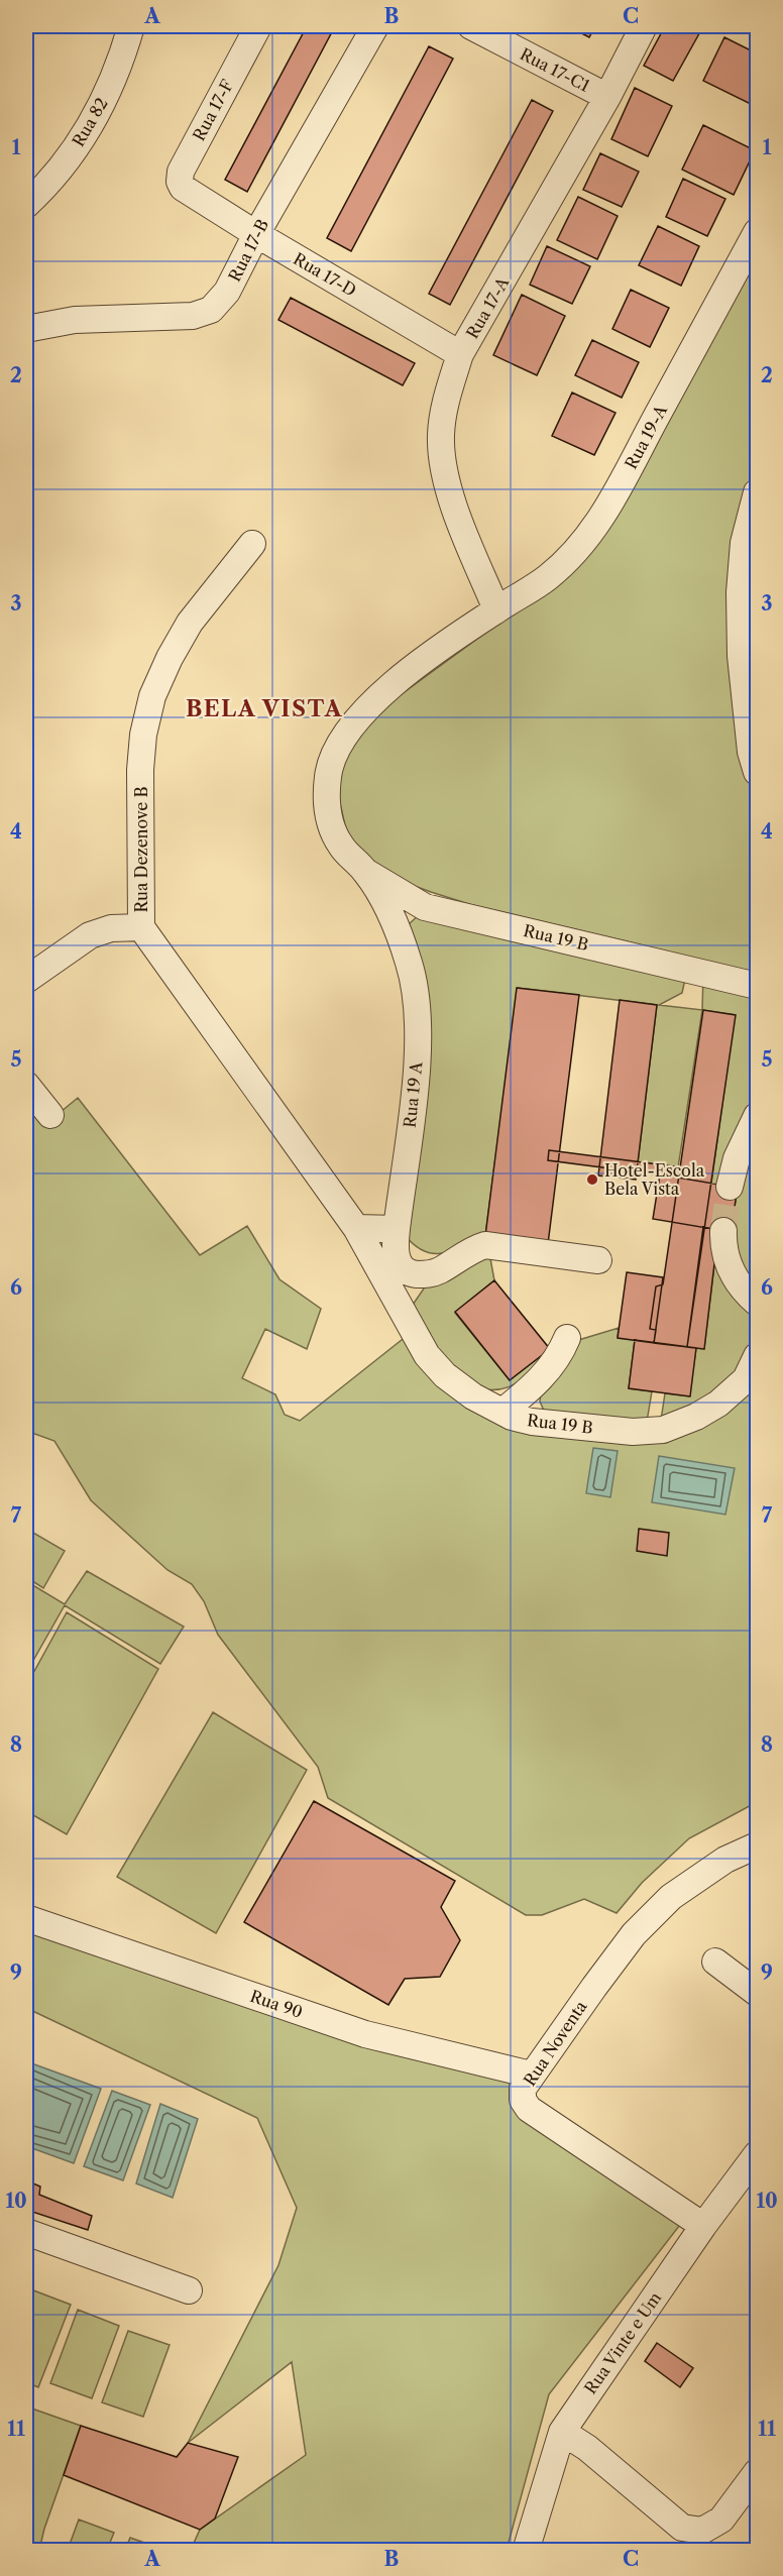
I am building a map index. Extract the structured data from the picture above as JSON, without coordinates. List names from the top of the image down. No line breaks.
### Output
{"streets":{"street":["Rua 17-C1","Rua 17-F","Rua 82","Rua 17-B","Rua 17-D","Rua 17-A","Rua 19-A","Rua Dezenove B","Rua 19 B","Rua 19 A","Rua 90","Rua Noventa","Rua Vinte e Um"]},"crossings":[["Rua 17-C1","Rua 17-A"],["Rua 17-F","Rua 17-D"],["Rua 17-B","Rua 17-D"],["Rua 17-D","Rua 17-A"],["Rua 17-A","Rua 19-A"],["Rua 19-A","Rua 19 B"],["Rua 19-A","Rua 19 A"],["Rua Dezenove B","Rua 19 B"],["Rua 19 B","Rua 19 A"],["Rua 90","Rua Noventa"],["Rua Noventa","Rua Vinte e Um"]],"districts":["BELA VISTA"],"places":["Hotel-Escola Bela Vista"],"grid":{"columns":["A","B","C"],"rows":["1","2","3","4","5","6","7","8","9","10","11"]}}
